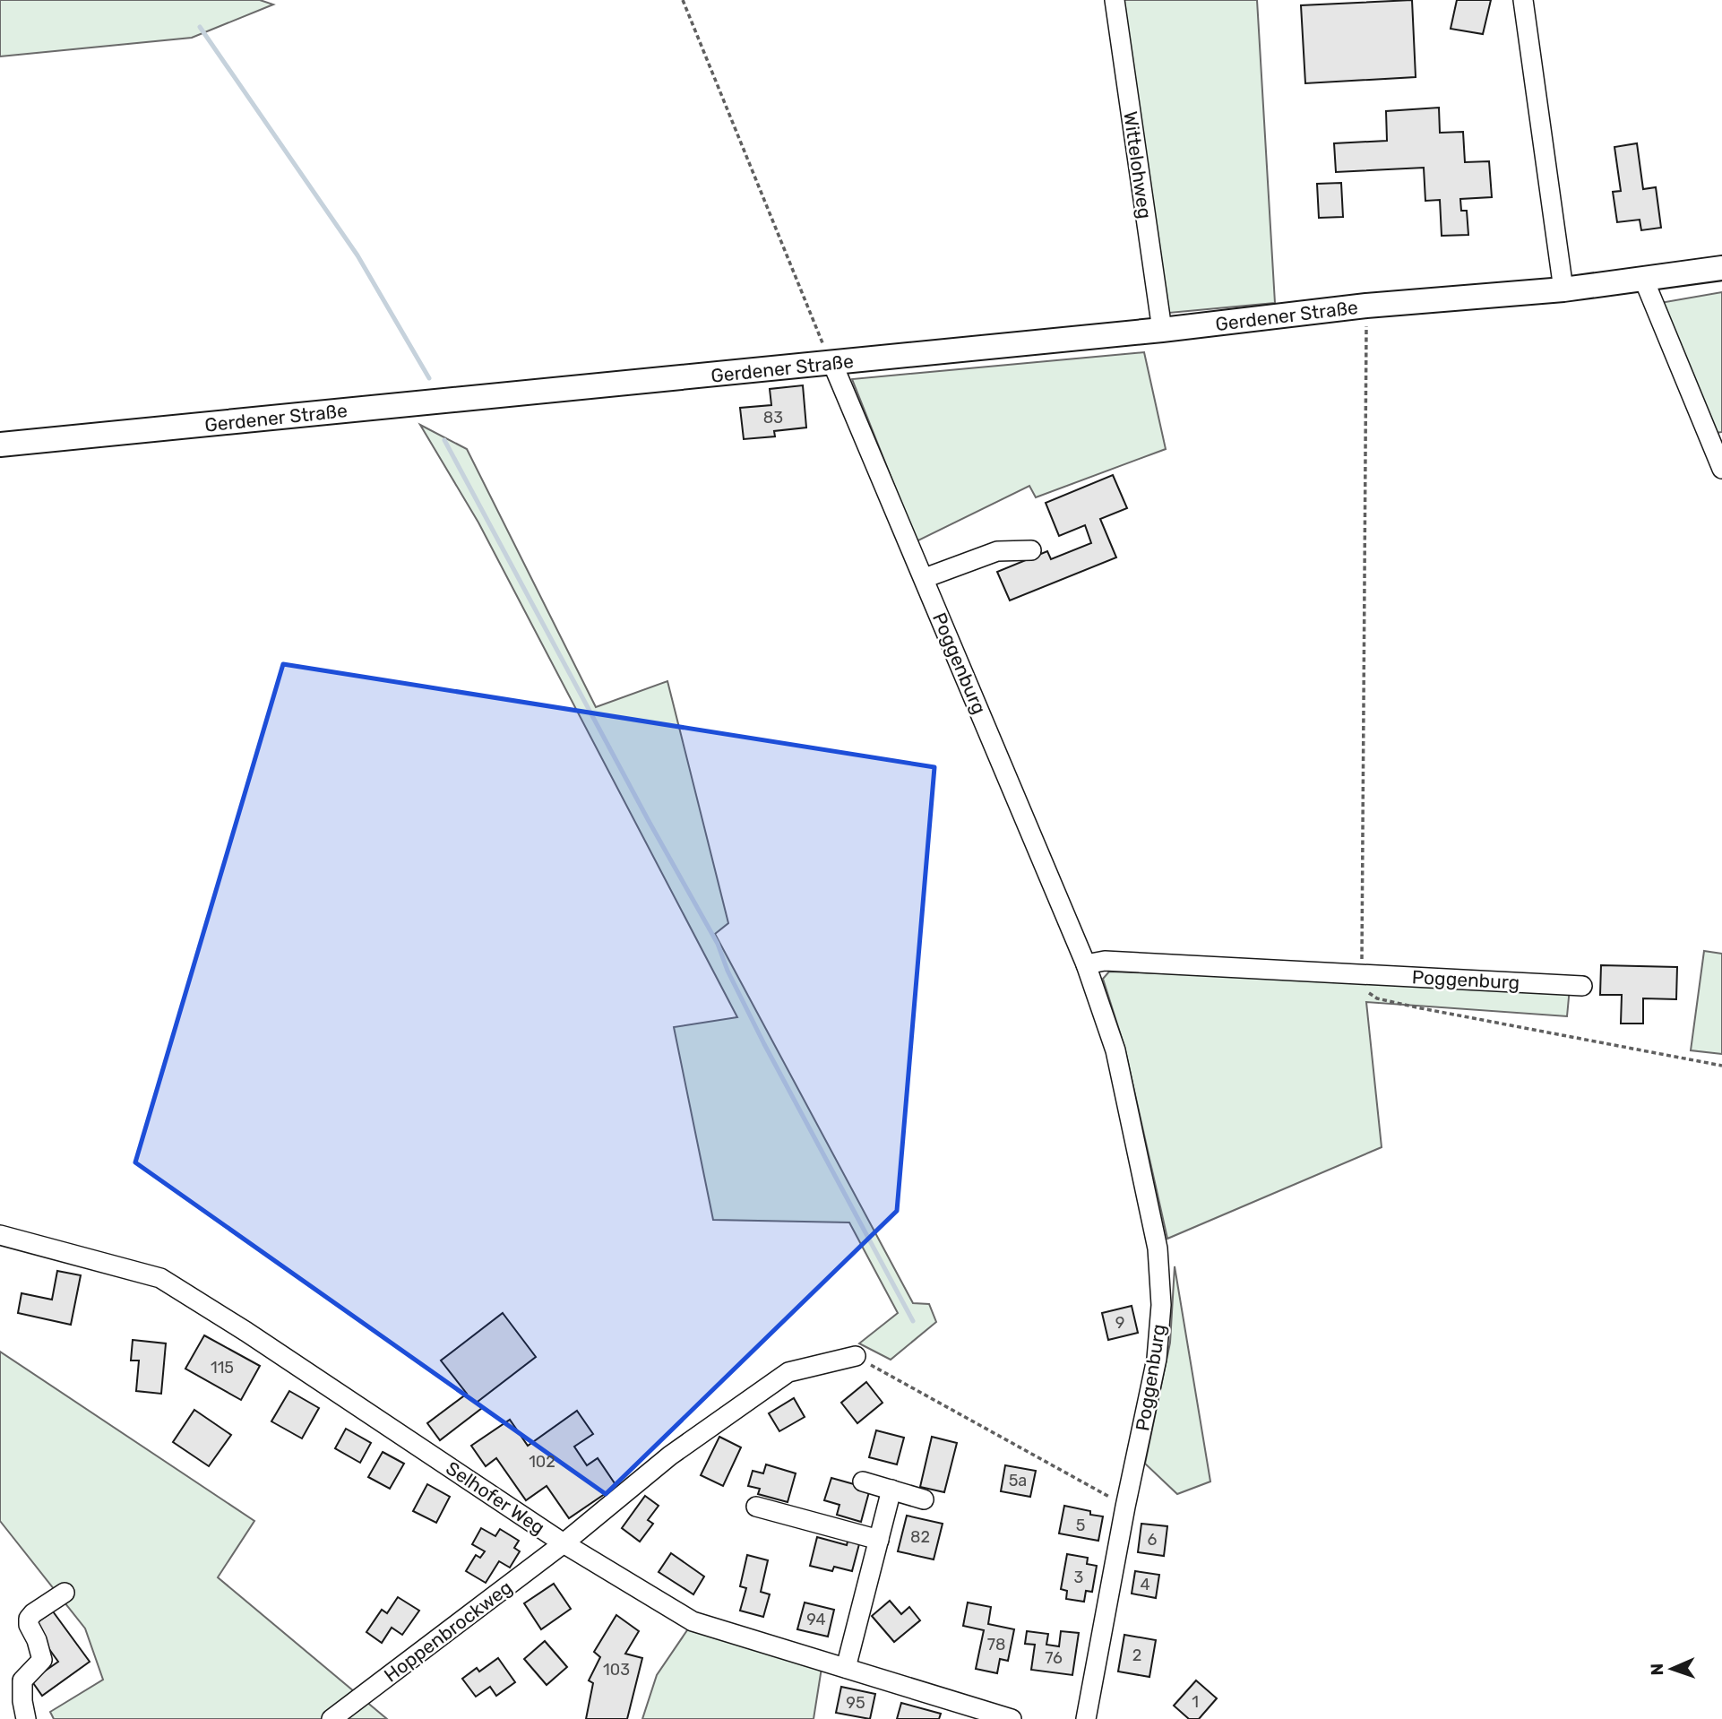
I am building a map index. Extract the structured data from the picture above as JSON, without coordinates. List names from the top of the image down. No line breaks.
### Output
{"streets":{"main road":["Gerdener Straße"],"street":["Wittelohweg","Poggenburg","Selhofer Weg","Hoppenbrockweg"]},"crossings":[["Wittelohweg","Gerdener Straße"],["Gerdener Straße","Poggenburg"],["Selhofer Weg","Hoppenbrockweg"]],"house_numbers":["83","9","115","102","5a","5","82","6","3","4","94","78","2","76","103","1","95"],"north":"left"}
